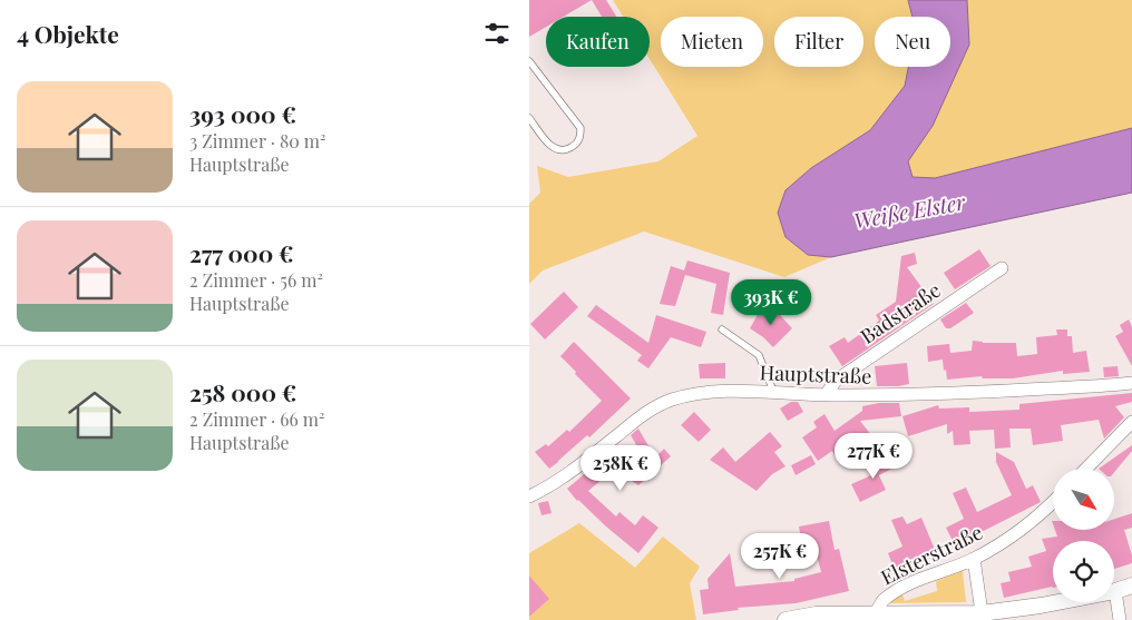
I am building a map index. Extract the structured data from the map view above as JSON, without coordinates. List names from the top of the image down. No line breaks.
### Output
{"streets":{"street":["Badstraße","Hauptstraße","Elsterstraße"]},"crossings":[["Badstraße","Hauptstraße"]],"water":["Weiße Elster"],"north":"bottom right","page":{"heading":"4 Objekte","chip":["Kaufen","Mieten","Filter","Neu"],"list":[{"name":"393 000 €","note":"3 Zimmer · 80 m² · Hauptstraße"},{"name":"277 000 €","note":"2 Zimmer · 56 m² · Hauptstraße"},{"name":"258 000 €","note":"2 Zimmer · 66 m² · Hauptstraße"}],"price":["393K €","277K €","258K €","257K €"]}}
